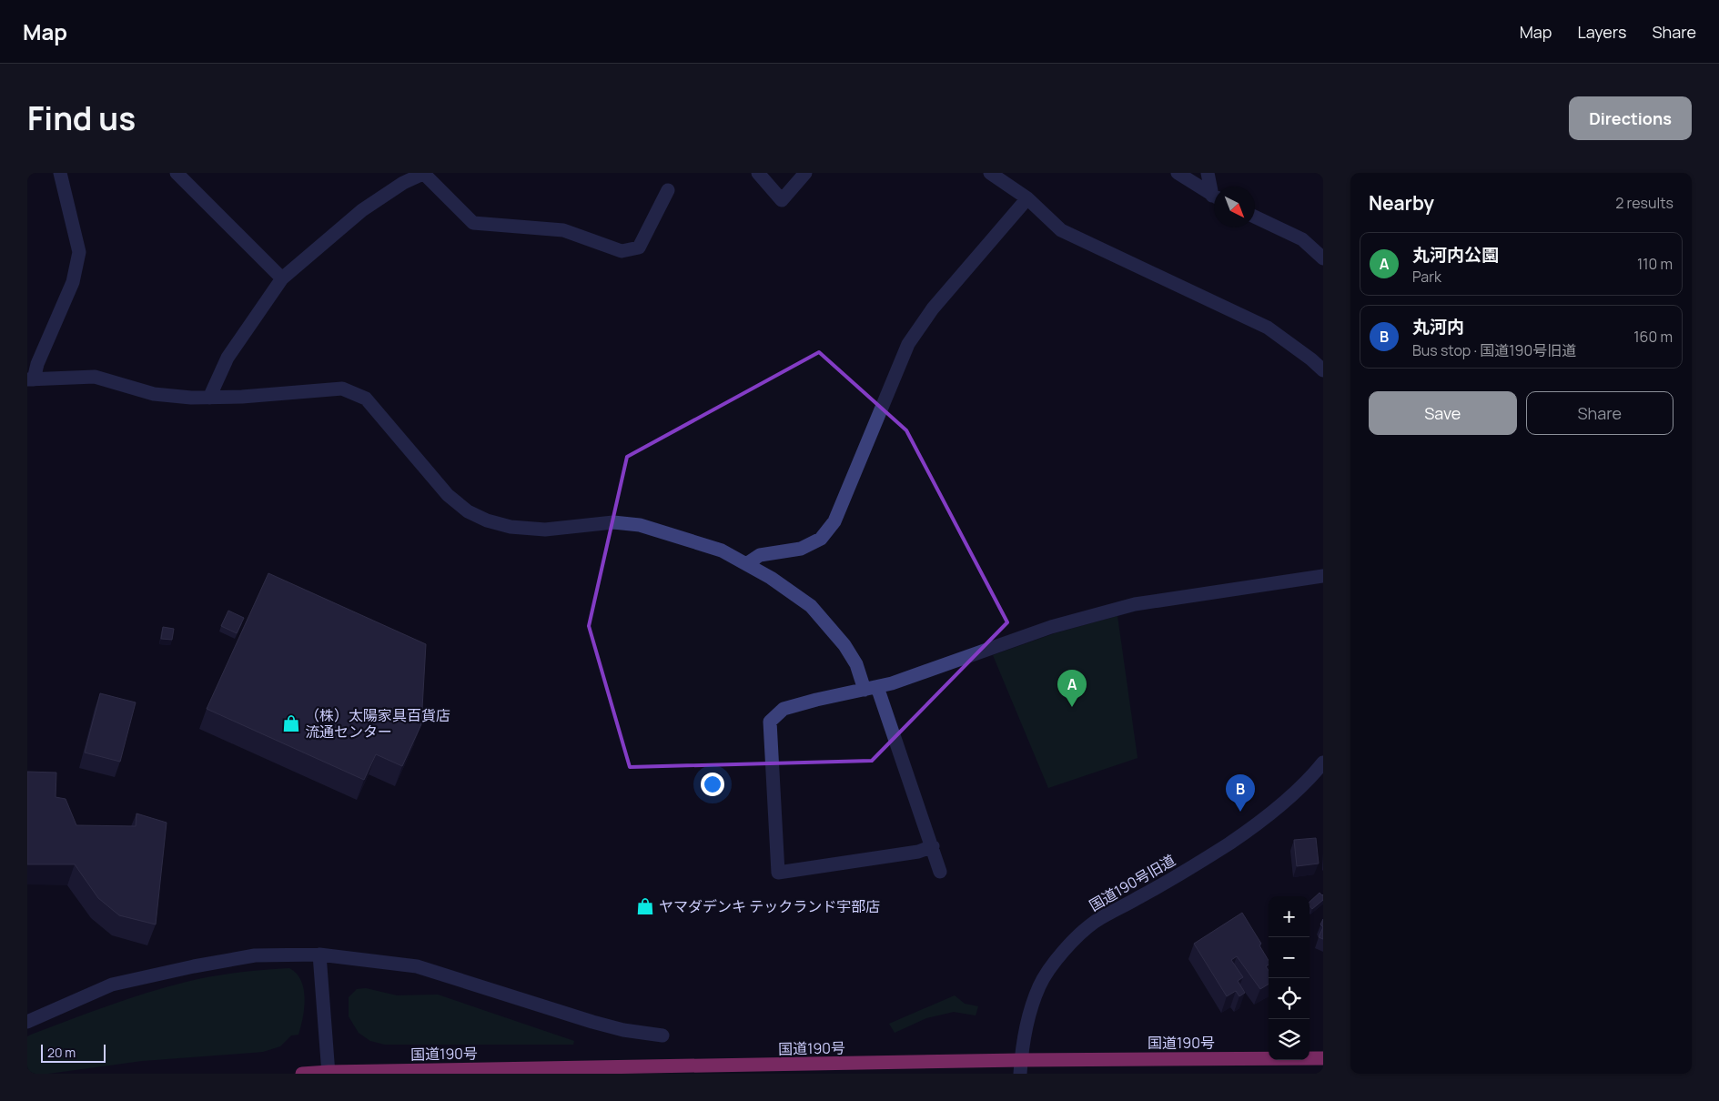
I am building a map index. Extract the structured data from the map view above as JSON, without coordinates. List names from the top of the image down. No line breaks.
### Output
{"streets":{"highway":["国道190号"],"street":["国道190号旧道"]},"crossings":[["国道190号旧道","国道190号"]],"places":{"shop":["（株）太陽家具百貨店 流通センター","ヤマダデンキ テックランド宇部店"]},"scale_bar":"20 m","north":"bottom right","page":{"header":"Map","nav":["Map","Layers","Share"],"title":"Find us","buttons":["Directions",["Save","Share"]],"heading":["Nearby","2 results"],"list":[{"mark":"A","name":"丸河内公園","note":"Park","value":"110 m"},{"mark":"B","name":"丸河内","note":"Bus stop · 国道190号旧道","value":"160 m"}],"pins":["A","B"],"map_buttons":["+","−"],"scale":"20 m"}}
